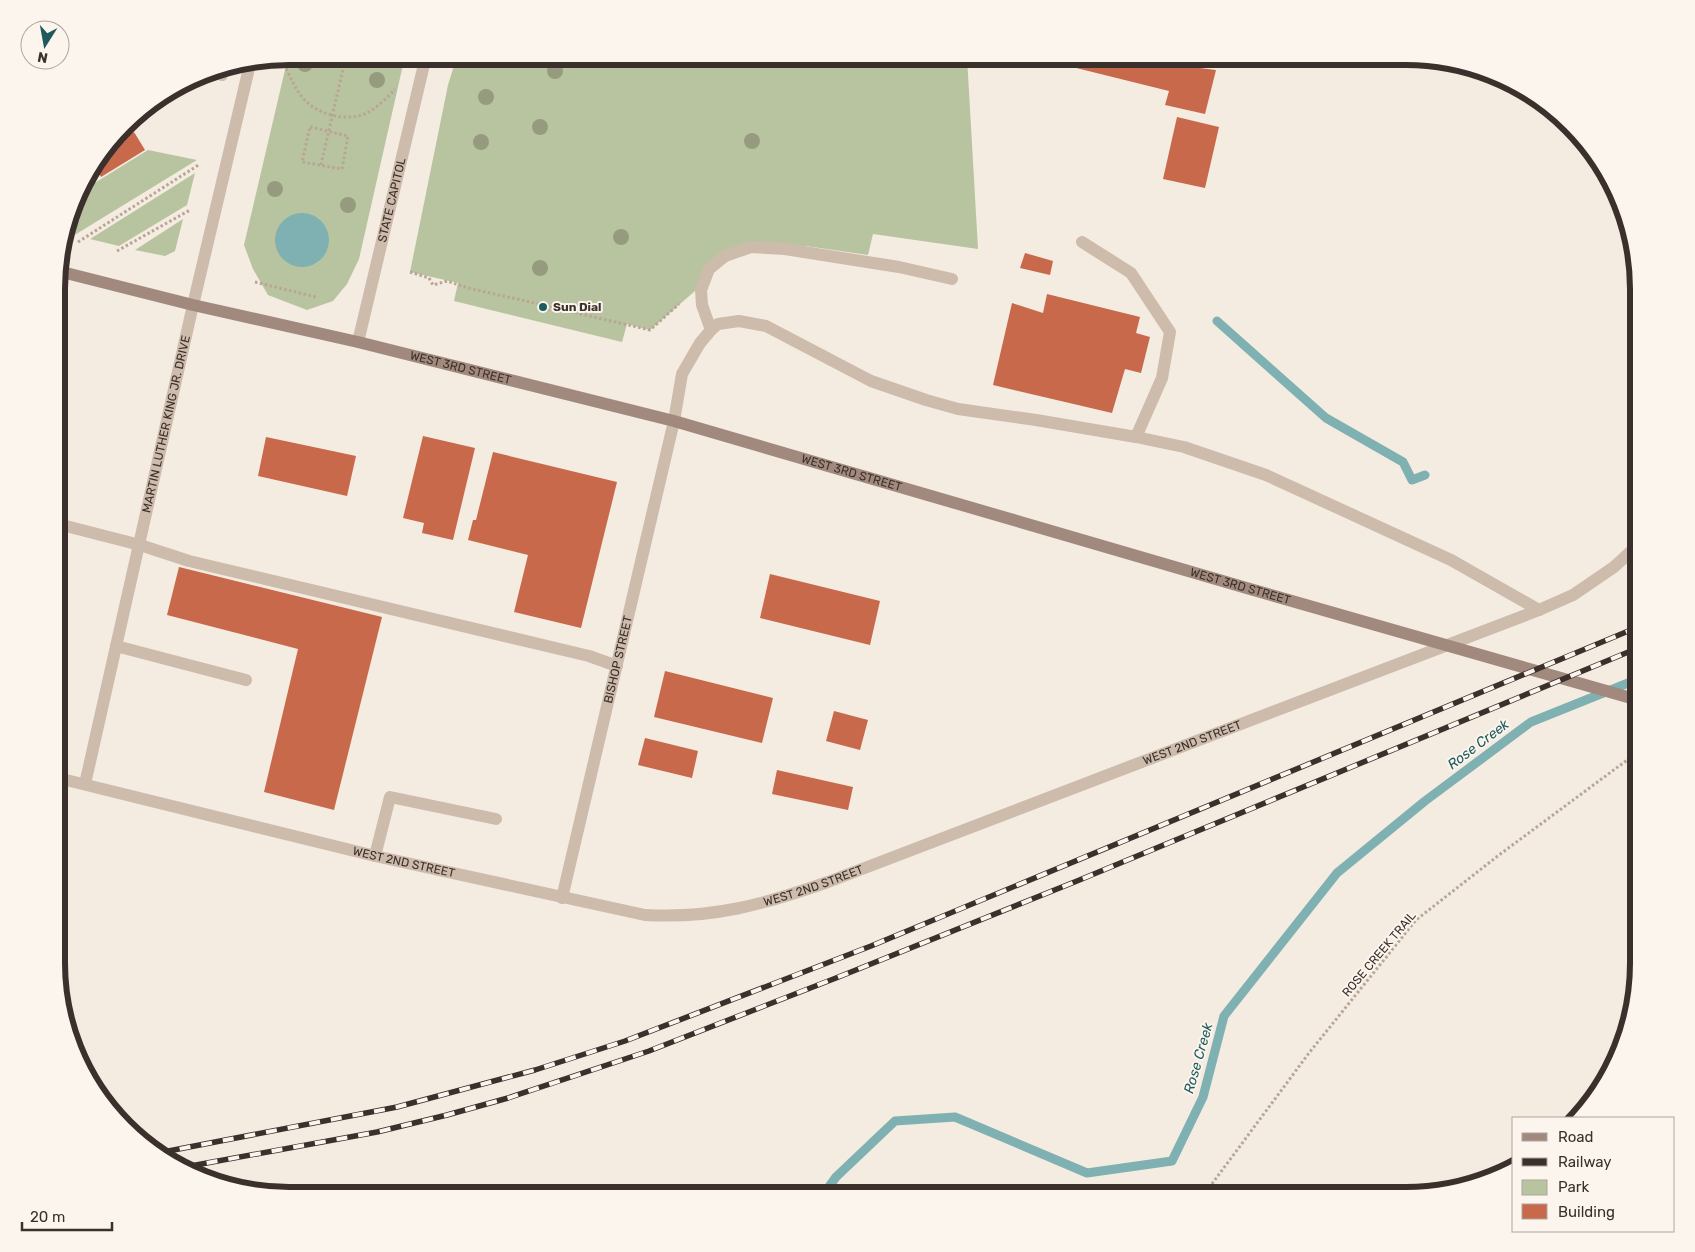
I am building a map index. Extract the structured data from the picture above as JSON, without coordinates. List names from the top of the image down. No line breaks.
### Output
{"streets":{"main road":["WEST 3RD STREET"],"street":["STATE CAPITOL","MARTIN LUTHER KING JR. DRIVE","BISHOP STREET","WEST 2ND STREET"],"path":["ROSE CREEK TRAIL"]},"crossings":[["STATE CAPITOL","WEST 3RD STREET"],["WEST 3RD STREET","MARTIN LUTHER KING JR. DRIVE"],["WEST 3RD STREET","BISHOP STREET"],["MARTIN LUTHER KING JR. DRIVE","WEST 2ND STREET"],["BISHOP STREET","WEST 2ND STREET"]],"water":["Rose Creek"],"places":["Sun Dial"],"legend":["Road","Railway","Park","Building"],"scale_bar":"20 m","north":"bottom"}
